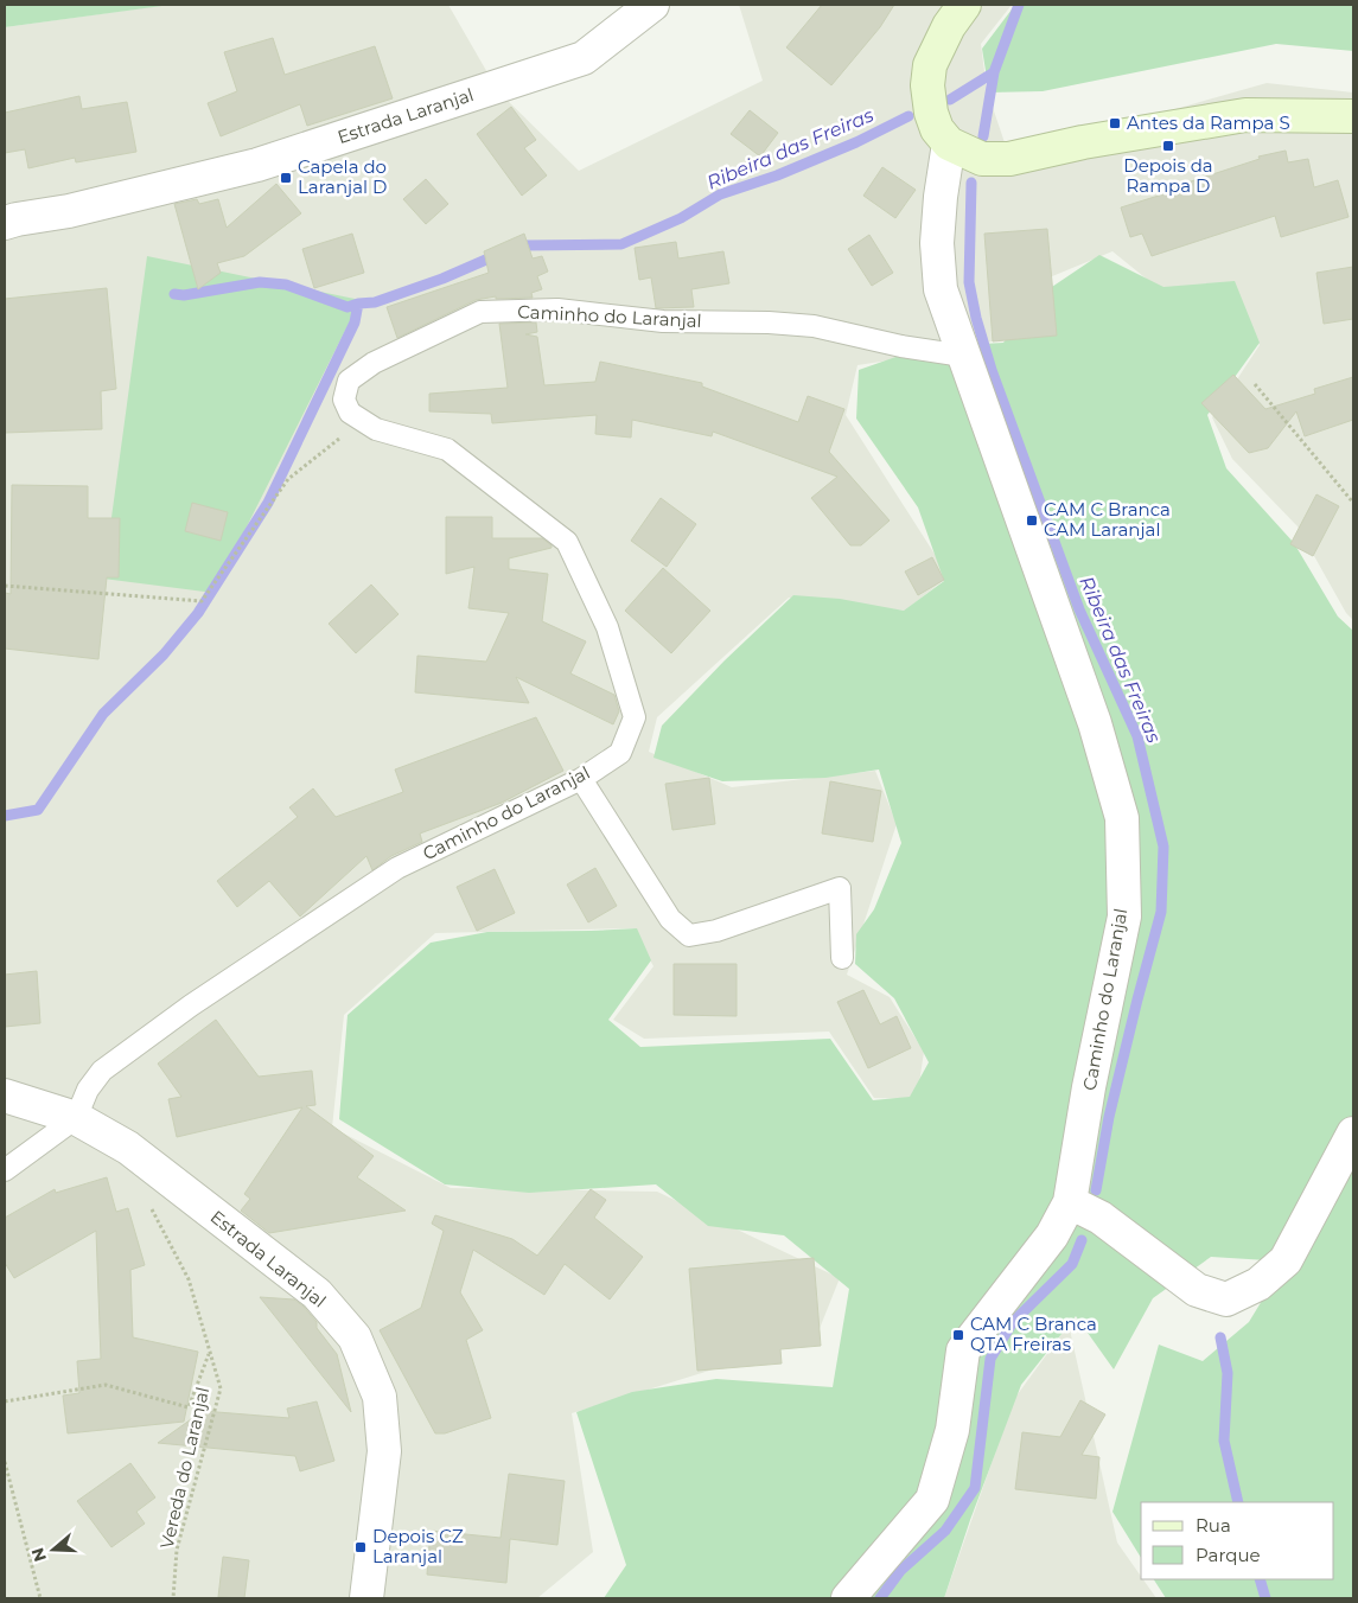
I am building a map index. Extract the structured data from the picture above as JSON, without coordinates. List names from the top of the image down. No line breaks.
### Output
{"streets":{"street":["Estrada Laranjal","Caminho do Laranjal"],"path":["Vereda do Laranjal"]},"crossings":[["Estrada Laranjal","Caminho do Laranjal"]],"water":["Ribeira das Freiras"],"places":{"transit":["Antes da Rampa S","Depois da Rampa D","Capela do Laranjal D","CAM C Branca CAM Laranjal","CAM C Branca QTA Freiras","Depois CZ Laranjal"]},"legend":["Rua","Parque"],"north":"left"}
